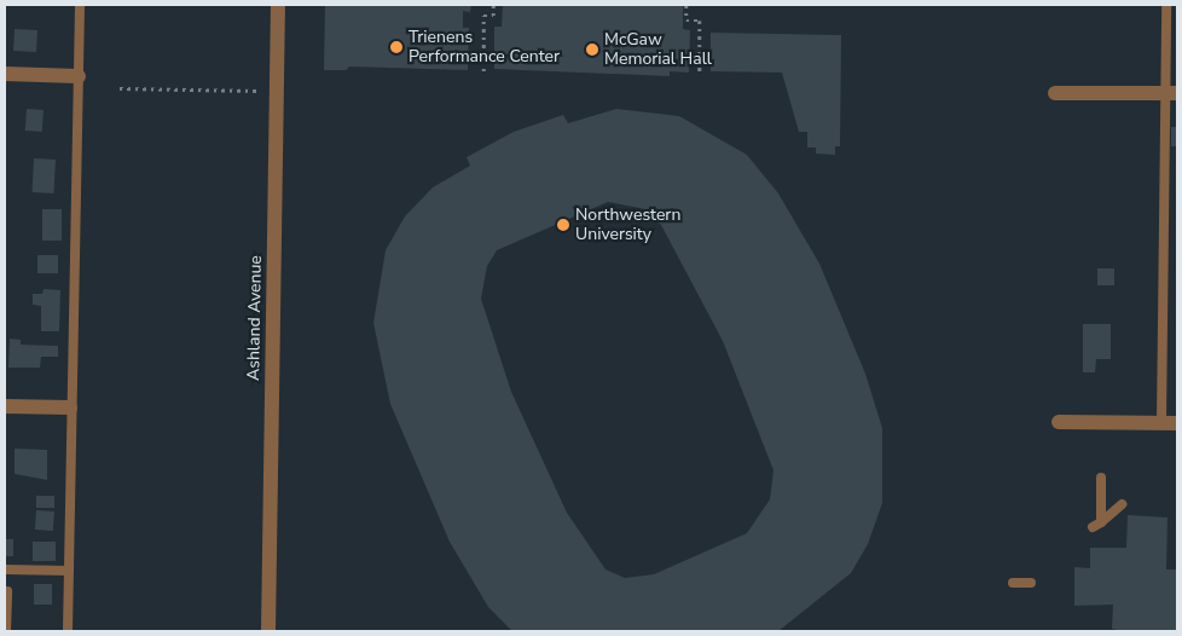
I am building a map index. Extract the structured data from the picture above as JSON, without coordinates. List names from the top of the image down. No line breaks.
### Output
{"streets":{"street":["Ashland Avenue"]},"places":["Trienens Performance Center","McGaw Memorial Hall","Northwestern University"]}
